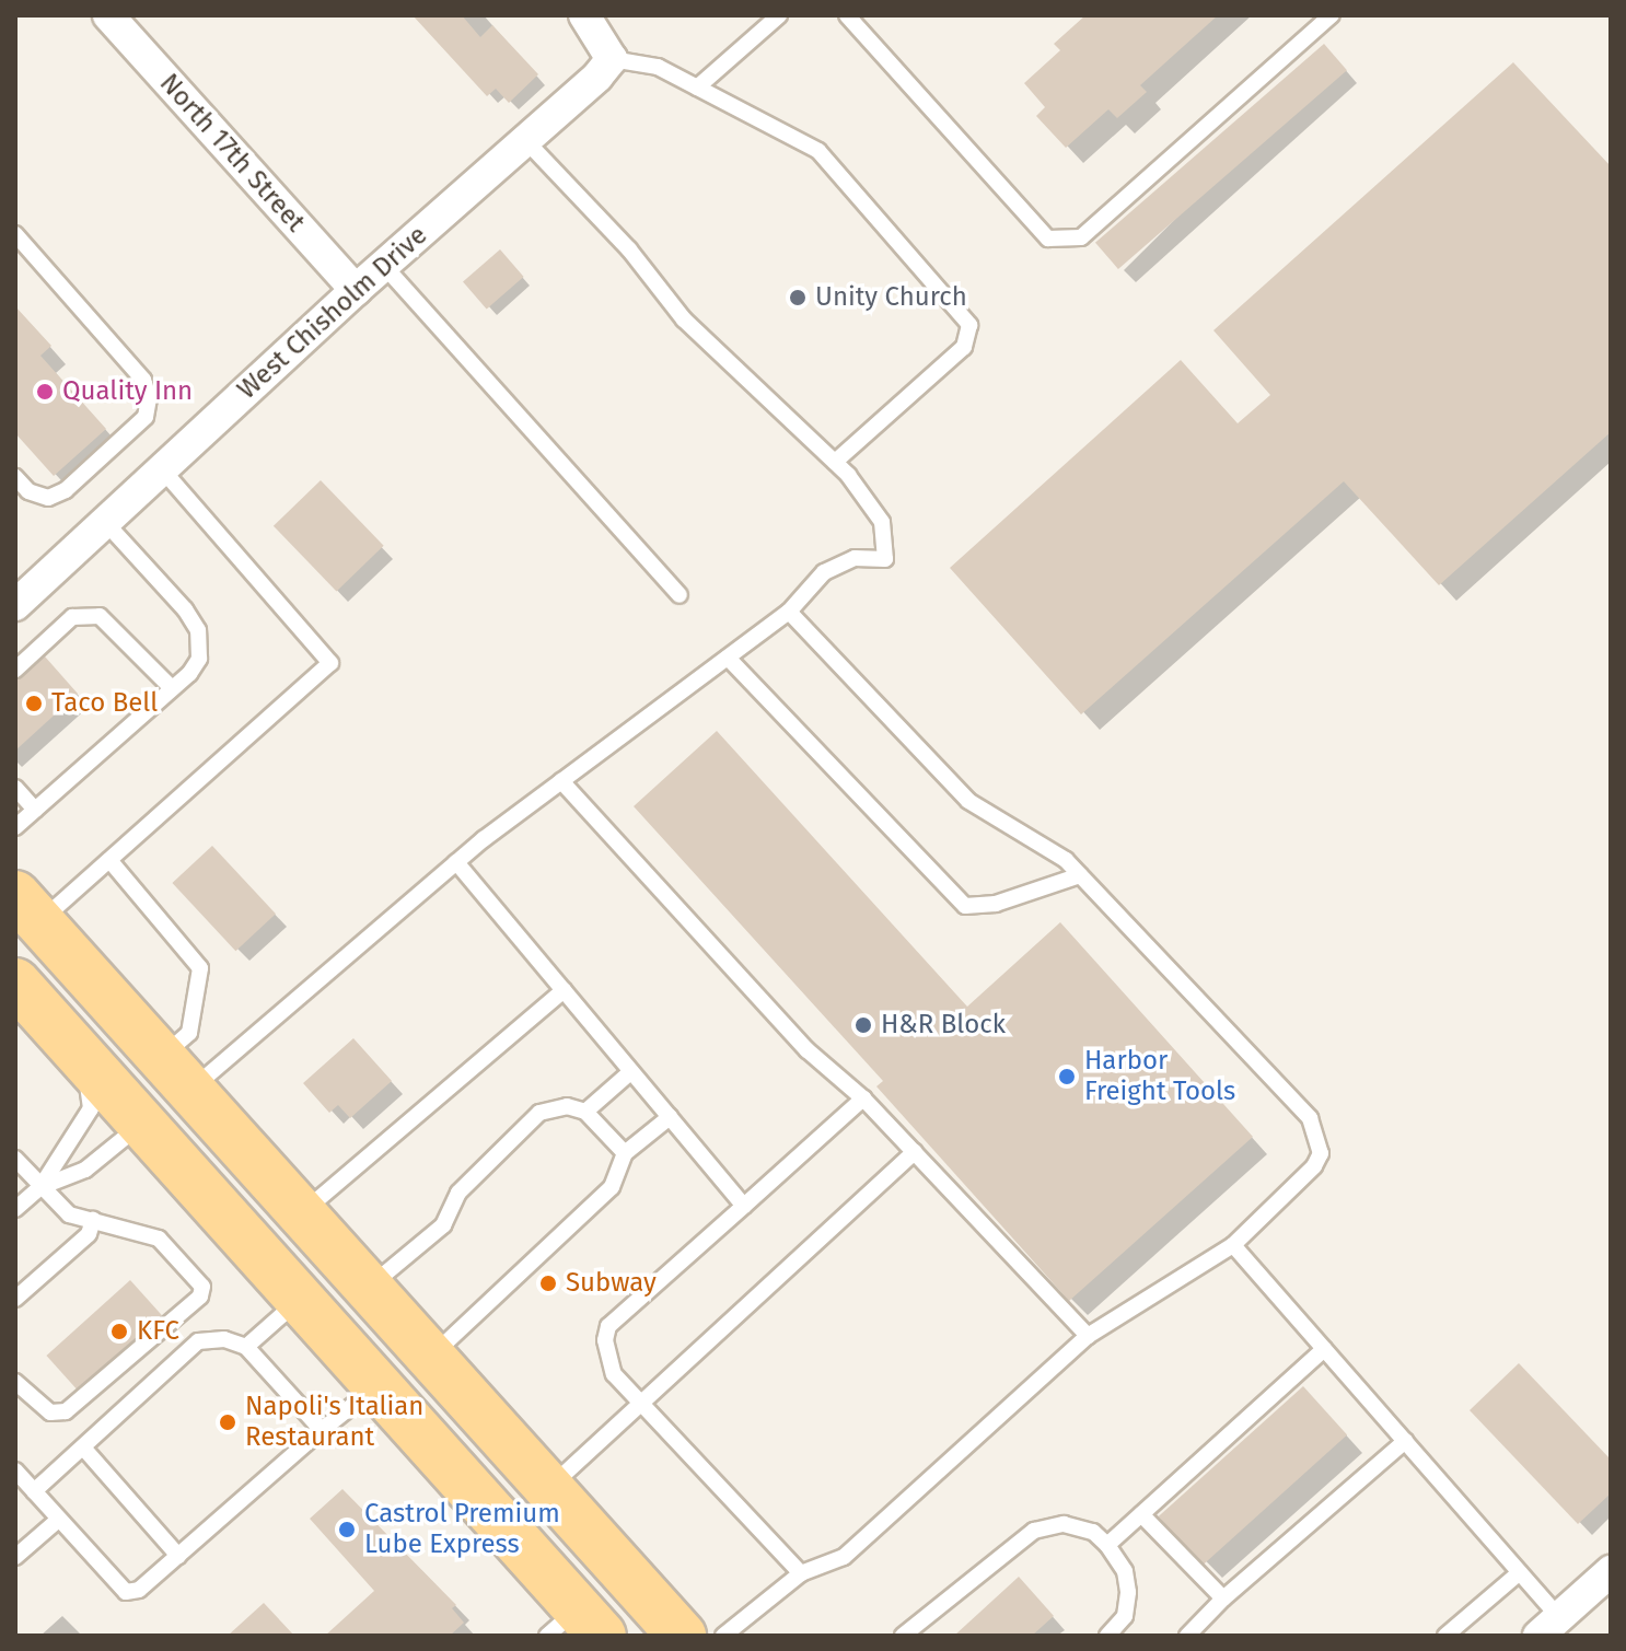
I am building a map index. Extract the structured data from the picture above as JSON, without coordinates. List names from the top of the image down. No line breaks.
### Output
{"streets":{"street":["North 17th Street","West Chisholm Drive"]},"crossings":[["North 17th Street","West Chisholm Drive"]],"places":["Unity Church","Quality Inn","Taco Bell","H&R Block","Harbor Freight Tools","Subway","KFC","Napoli's Italian Restaurant","Castrol Premium Lube Express"]}
